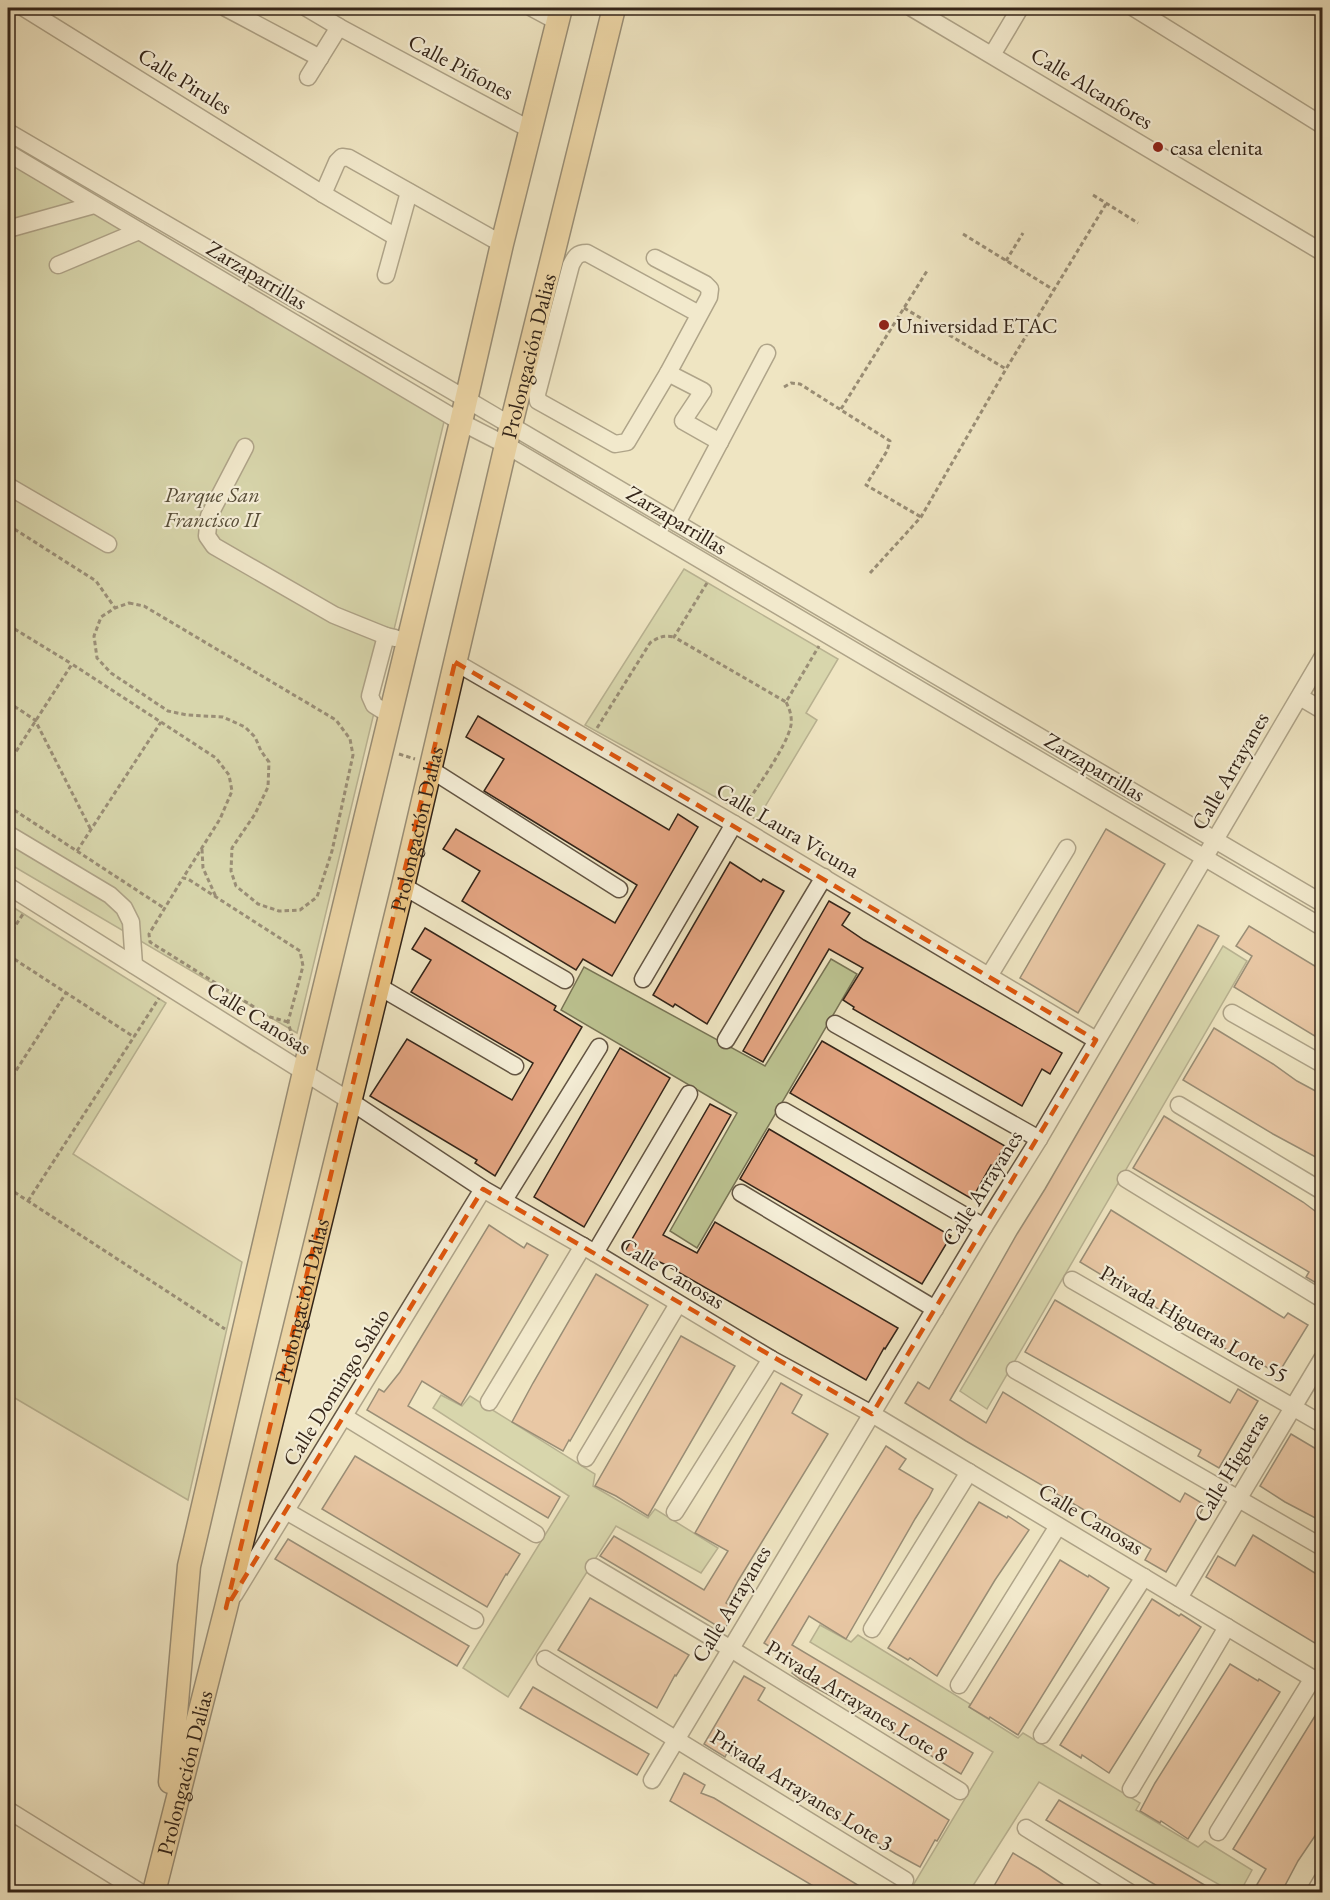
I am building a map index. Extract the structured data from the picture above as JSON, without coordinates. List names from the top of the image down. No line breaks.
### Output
{"streets":{"main road":["Prolongación Dalias"],"street":["Calle Piñones","Calle Pirules","Calle Alcanfores","Zarzaparrillas","Calle Arrayanes","Calle Laura Vicuna","Calle Canosas","Privada Higueras Lote 55","Calle Domingo Sabio","Calle Higueras","Privada Arrayanes Lote 8","Privada Arrayanes Lote 3"]},"crossings":[["Calle Piñones","Prolongación Dalias"],["Zarzaparrillas","Prolongación Dalias"],["Zarzaparrillas","Calle Arrayanes"],["Prolongación Dalias","Calle Laura Vicuna"],["Prolongación Dalias","Calle Canosas"],["Prolongación Dalias","Calle Domingo Sabio"],["Calle Arrayanes","Calle Laura Vicuna"],["Calle Arrayanes","Calle Canosas"],["Calle Arrayanes","Privada Arrayanes Lote 8"],["Calle Arrayanes","Privada Arrayanes Lote 3"],["Calle Canosas","Calle Domingo Sabio"],["Calle Canosas","Calle Higueras"],["Privada Higueras Lote 55","Calle Higueras"]],"parks":["Parque San Francisco II"],"places":["casa elenita","Universidad ETAC"]}
